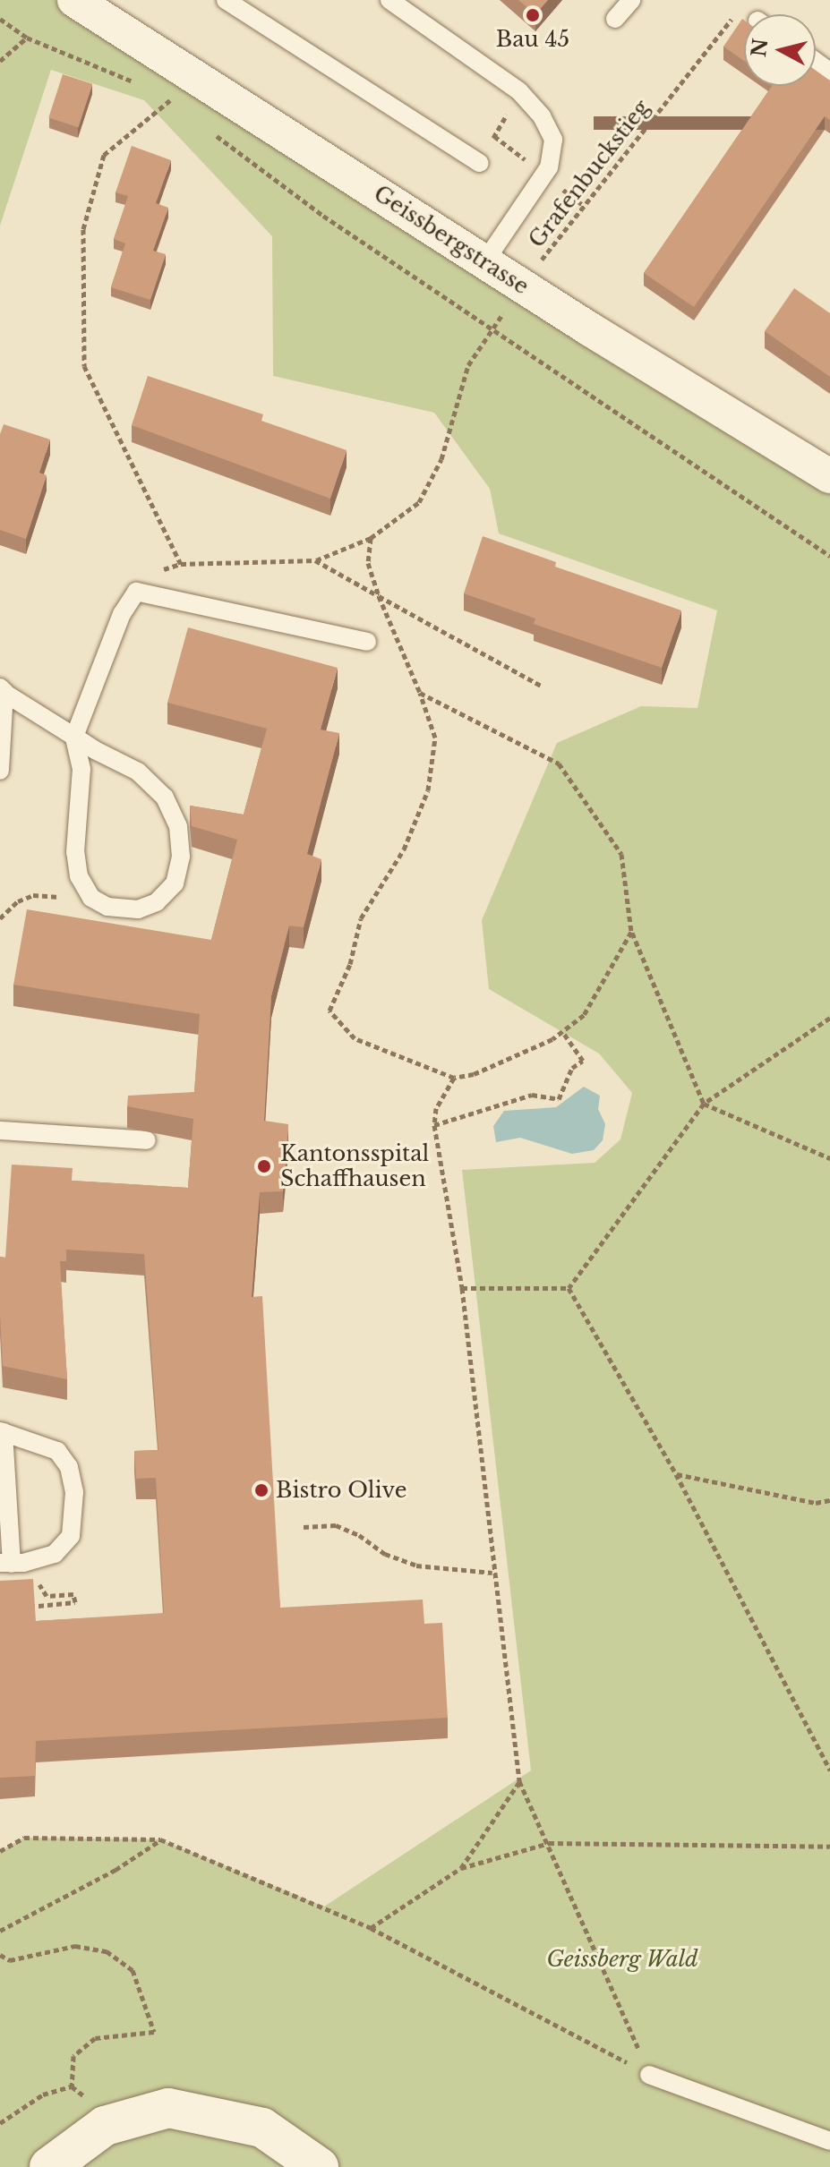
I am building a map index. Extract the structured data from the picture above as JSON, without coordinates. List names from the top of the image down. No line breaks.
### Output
{"streets":{"street":["Geissbergstrasse"],"path":["Grafenbuckstieg"]},"crossings":[["Grafenbuckstieg","Geissbergstrasse"]],"parks":["Geissberg Wald"],"places":["Bau 45","Kantonsspital Schaffhausen","Bistro Olive"],"north":"left"}
